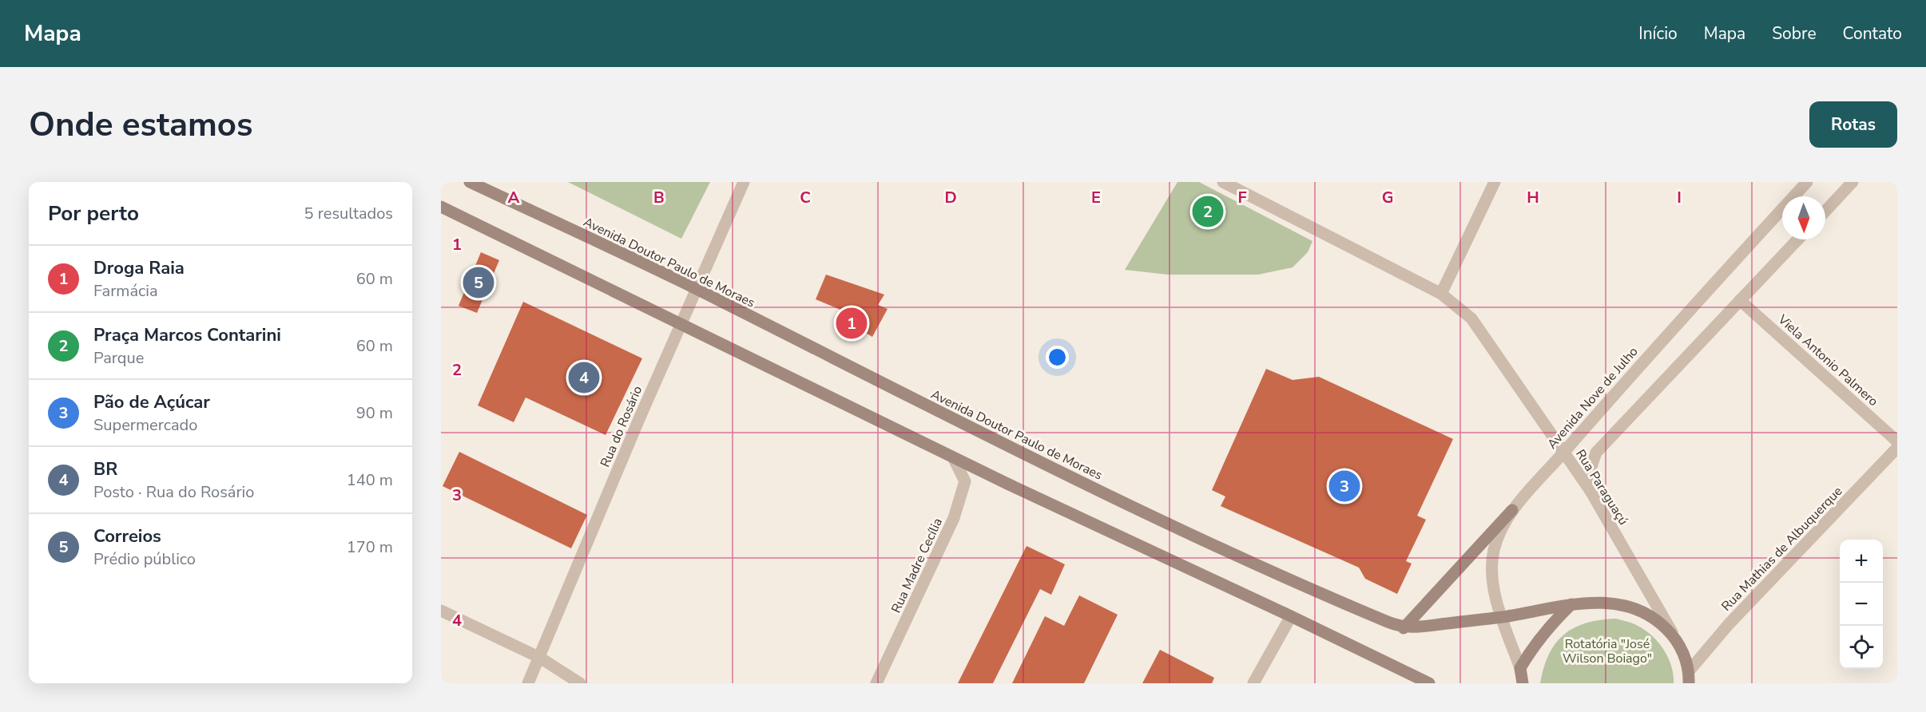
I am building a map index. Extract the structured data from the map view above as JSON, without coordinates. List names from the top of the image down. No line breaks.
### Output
{"streets":{"main road":["Avenida Doutor Paulo de Moraes"],"street":["Viela Antonio Palmero","Avenida Nove de Julho","Rua do Rosário","Rua Paraguaçú","Rua Mathias de Albuquerque","Rua Madre Cecília"]},"crossings":[["Avenida Doutor Paulo de Moraes","Avenida Nove de Julho"],["Avenida Doutor Paulo de Moraes","Rua do Rosário"],["Avenida Doutor Paulo de Moraes","Rua Paraguaçú"],["Avenida Doutor Paulo de Moraes","Rua Mathias de Albuquerque"],["Avenida Nove de Julho","Rua Paraguaçú"]],"parks":["Rotatória \"José Wilson Boiago\""],"north":"bottom","page":{"header":"Mapa","nav":["Início","Mapa","Sobre","Contato"],"buttons":"Rotas","title":"Onde estamos","heading":["Por perto","5 resultados"],"pins":["2","5","1","4","3"],"list":[{"mark":"1","name":"Droga Raia","note":"Farmácia","value":"60 m"},{"mark":"2","name":"Praça Marcos Contarini","note":"Parque","value":"60 m"},{"mark":"3","name":"Pão de Açúcar","note":"Supermercado","value":"90 m"},{"mark":"4","name":"BR","note":"Posto · Rua do Rosário","value":"140 m"},{"mark":"5","name":"Correios","note":"Prédio público","value":"170 m"}],"map_buttons":["+","−"]},"grid":{"columns":["A","B","C","D","E","F","G","H","I"],"rows":["1","2","3","4"]}}
